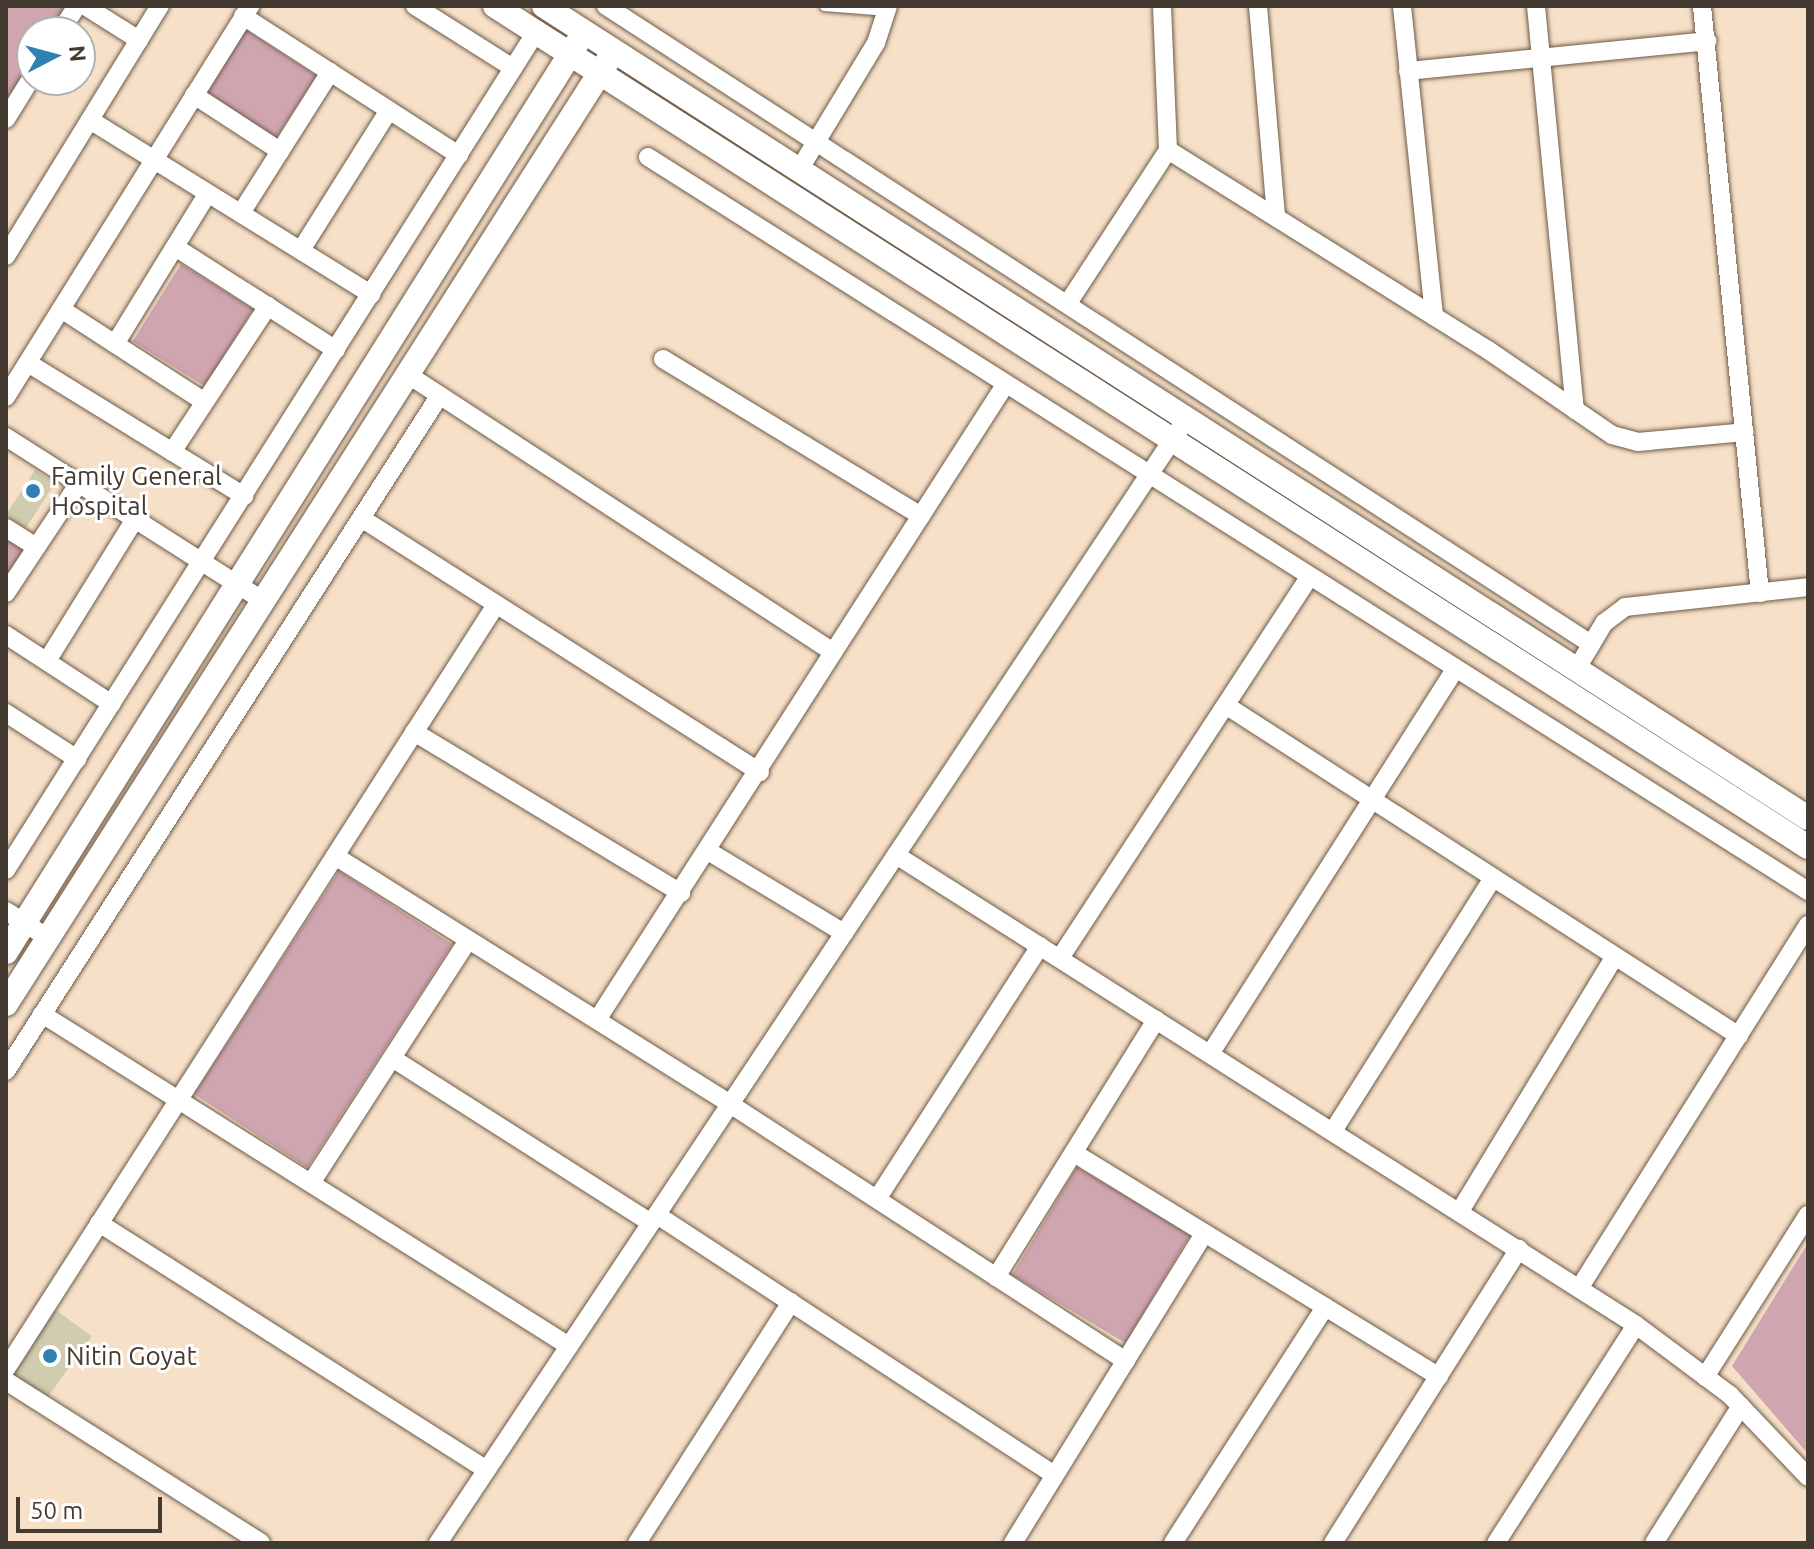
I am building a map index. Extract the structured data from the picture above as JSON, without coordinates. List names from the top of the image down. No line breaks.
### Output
{"places":["Family General Hospital","Nitin Goyat"],"scale_bar":"50 m","north":"right"}
